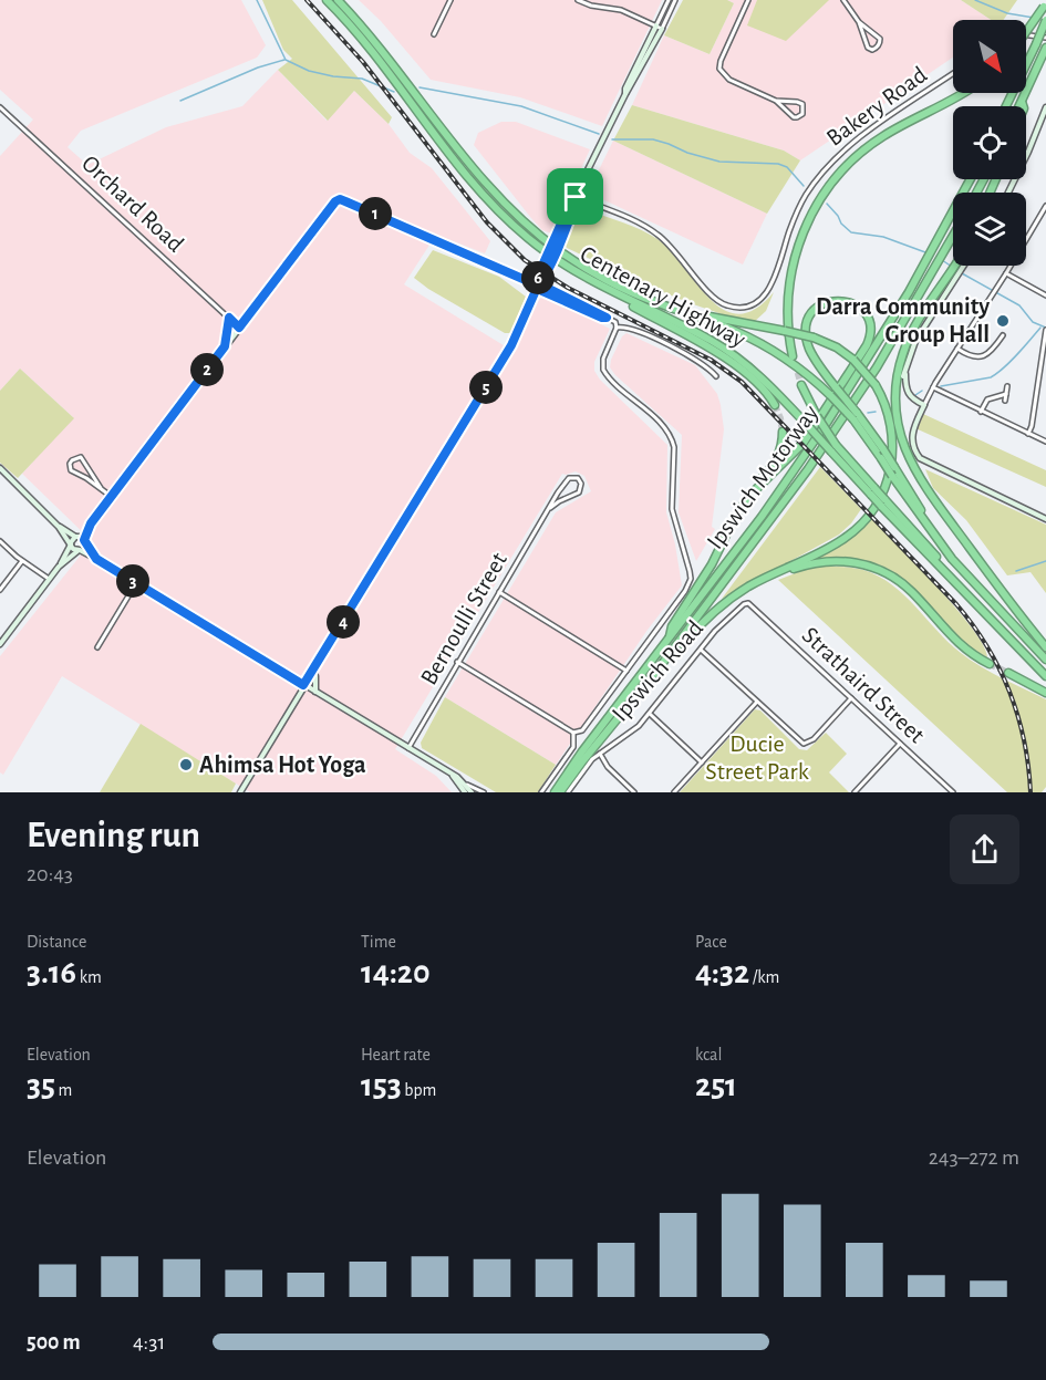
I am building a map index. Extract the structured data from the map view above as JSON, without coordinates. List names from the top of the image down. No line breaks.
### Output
{"streets":{"highway":["Centenary Highway","Ipswich Motorway"],"street":["Bakery Road","Orchard Road","Bernoulli Street","Ipswich Road","Strathaird Street"]},"crossings":[["Ipswich Road","Strathaird Street"]],"parks":["Ducie Street Park"],"places":["Darra Community Group Hall","Ahimsa Hot Yoga"],"north":"bottom right","page":{"pins":["1","6","2","5","3","4"],"heading":["Evening run","20:43"],"stats":[["Distance","3.16 km"],["Time","14:20"],["Pace","4:32 /km"],["Elevation","35 m"],["Heart rate","153 bpm"],["kcal","251"]],"chart":["Elevation","243–272 m"],"list":[{"name":"500 m","note":"4:31"}]}}
